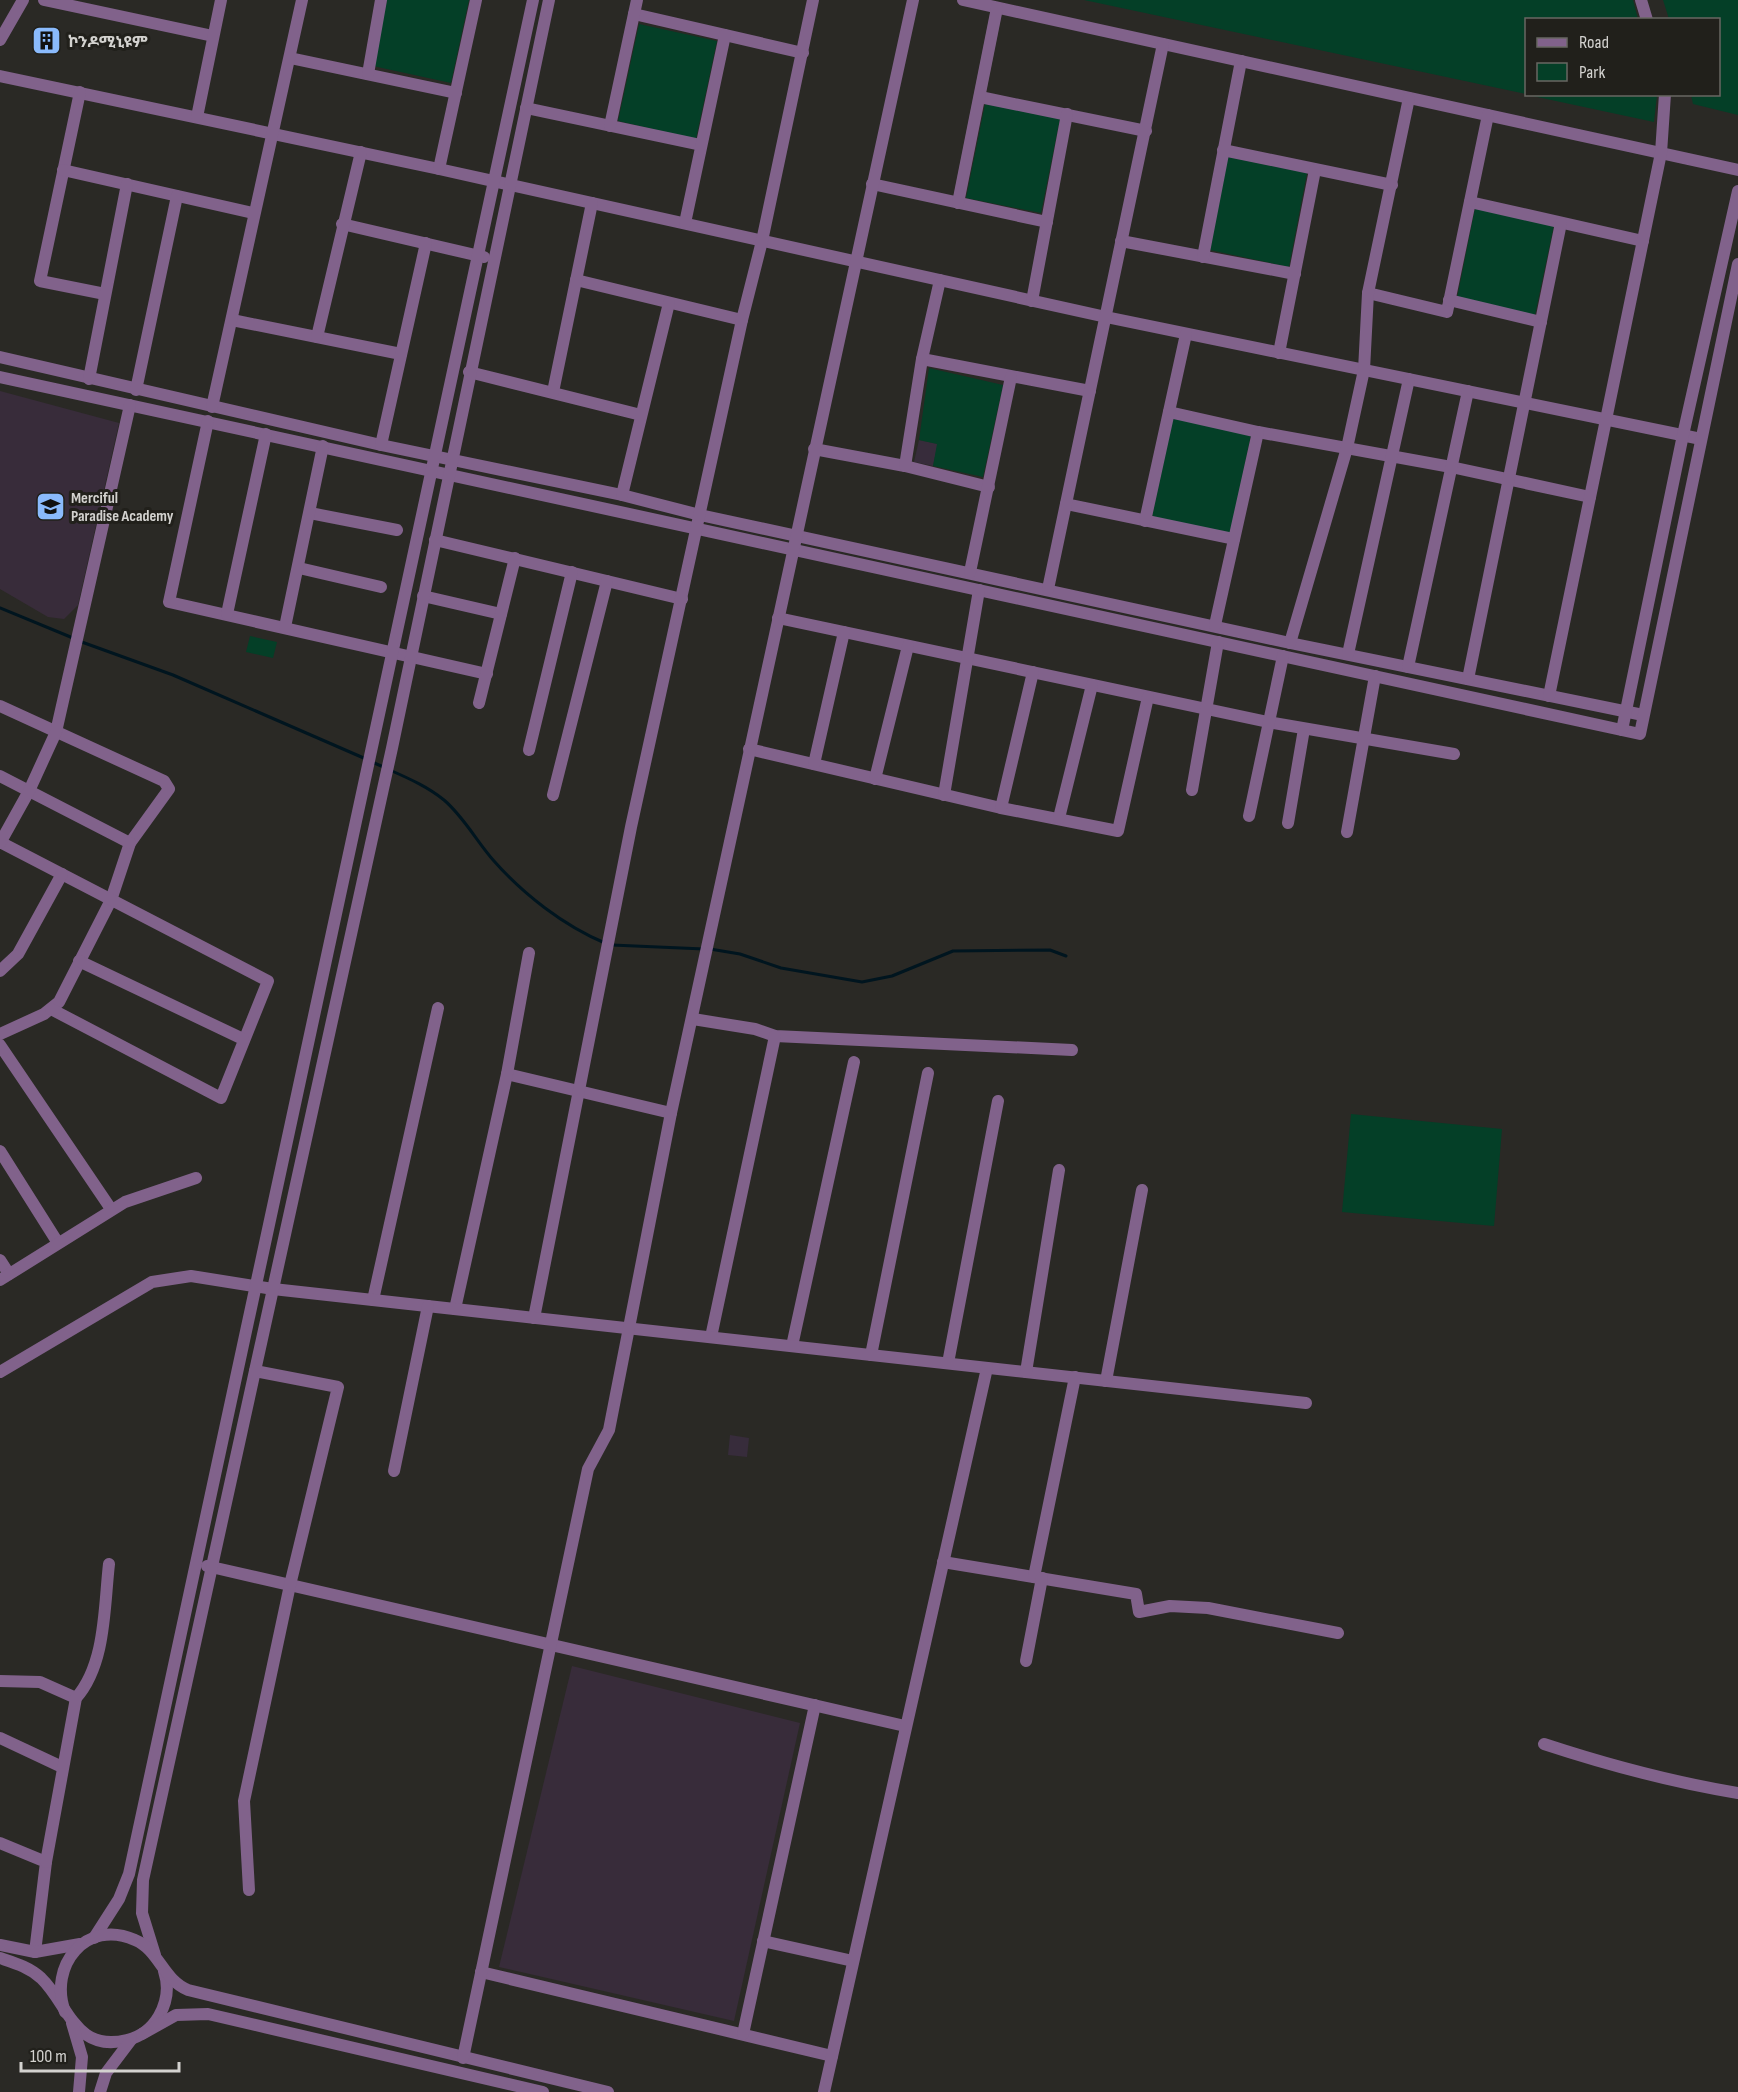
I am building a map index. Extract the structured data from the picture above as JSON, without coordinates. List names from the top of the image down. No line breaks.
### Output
{"places":{"building":["ኮንዶሚኒዩም"],"school or university":["Merciful Paradise Academy"]},"legend":["Road","Park"],"scale_bar":"100 m"}
